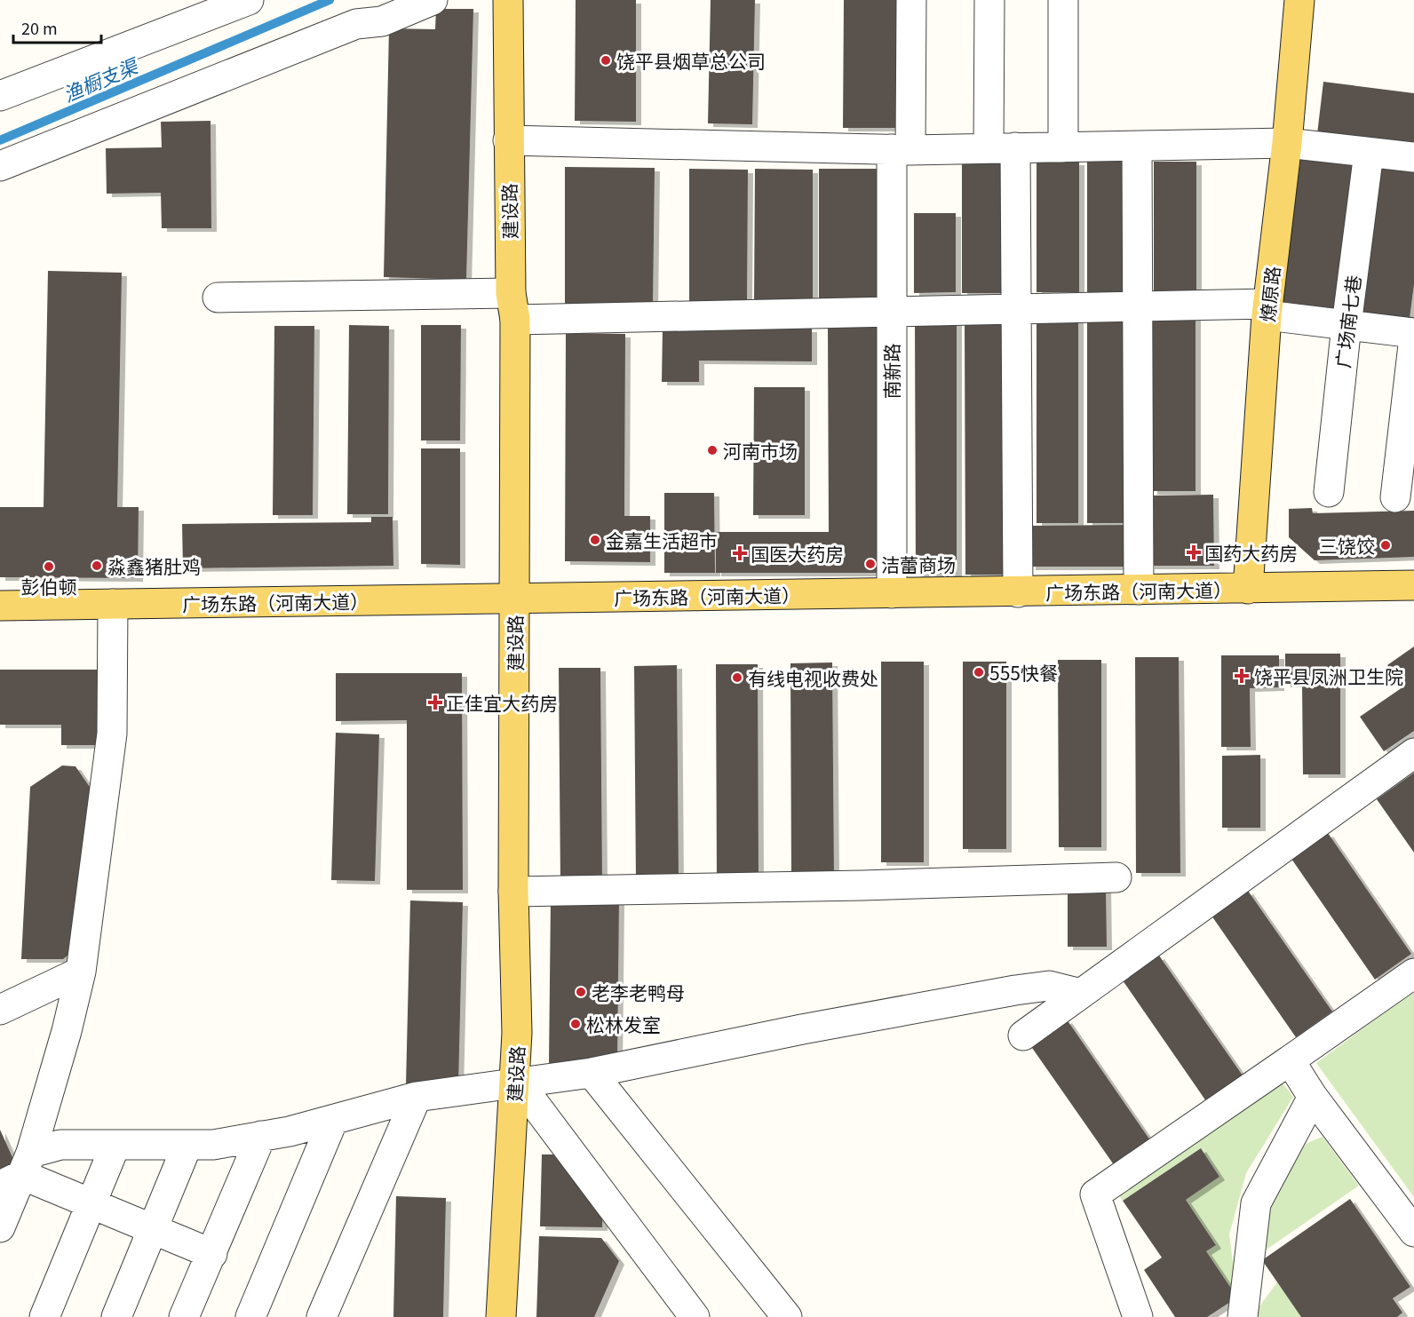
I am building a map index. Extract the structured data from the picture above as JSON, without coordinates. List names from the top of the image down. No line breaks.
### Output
{"streets":{"main road":["建设路","燎原路","广场东路（河南大道）"],"street":["广场南七巷","南新路"]},"crossings":[["建设路","广场东路（河南大道）"],["燎原路","广场东路（河南大道）"],["南新路","广场东路（河南大道）"]],"water":["渔橱支渠"],"places":{"other":["饶平县烟草总公司","河南市场","金嘉生活超市","三饶饺","洁蕾商场","淼鑫猪肚鸡","彭伯顿","555快餐","有线电视收费处","老李老鸭母","松林发室"],"health":["国药大药房","国医大药房","饶平县凤洲卫生院","正佳宜大药房"]},"scale_bar":"20 m"}
